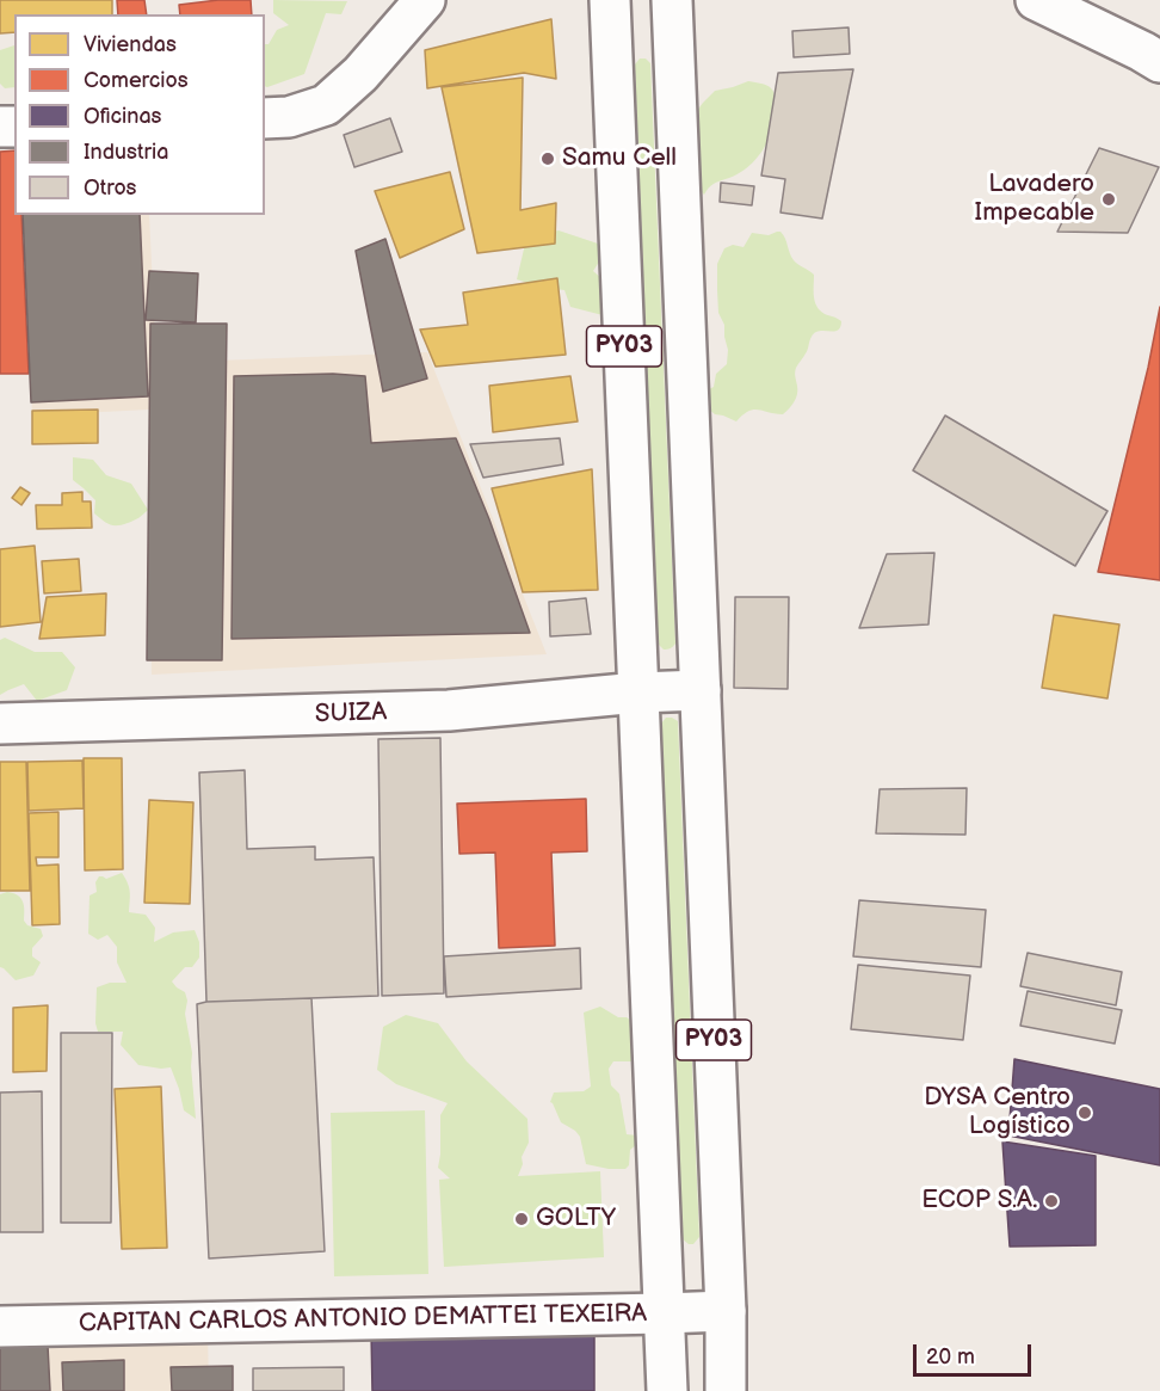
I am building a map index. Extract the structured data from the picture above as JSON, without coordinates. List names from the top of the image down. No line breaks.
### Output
{"streets":{"main road":["PY03","SUIZA","CAPITAN CARLOS ANTONIO DEMATTEI TEXEIRA"]},"crossings":[["PY03","SUIZA"],["PY03","CAPITAN CARLOS ANTONIO DEMATTEI TEXEIRA"]],"places":["Samu Cell","Lavadero Impecable","DYSA Centro Logístico","ECOP S.A.","GOLTY"],"legend":["Viviendas","Comercios","Oficinas","Industria","Otros"],"scale_bar":"20 m"}
